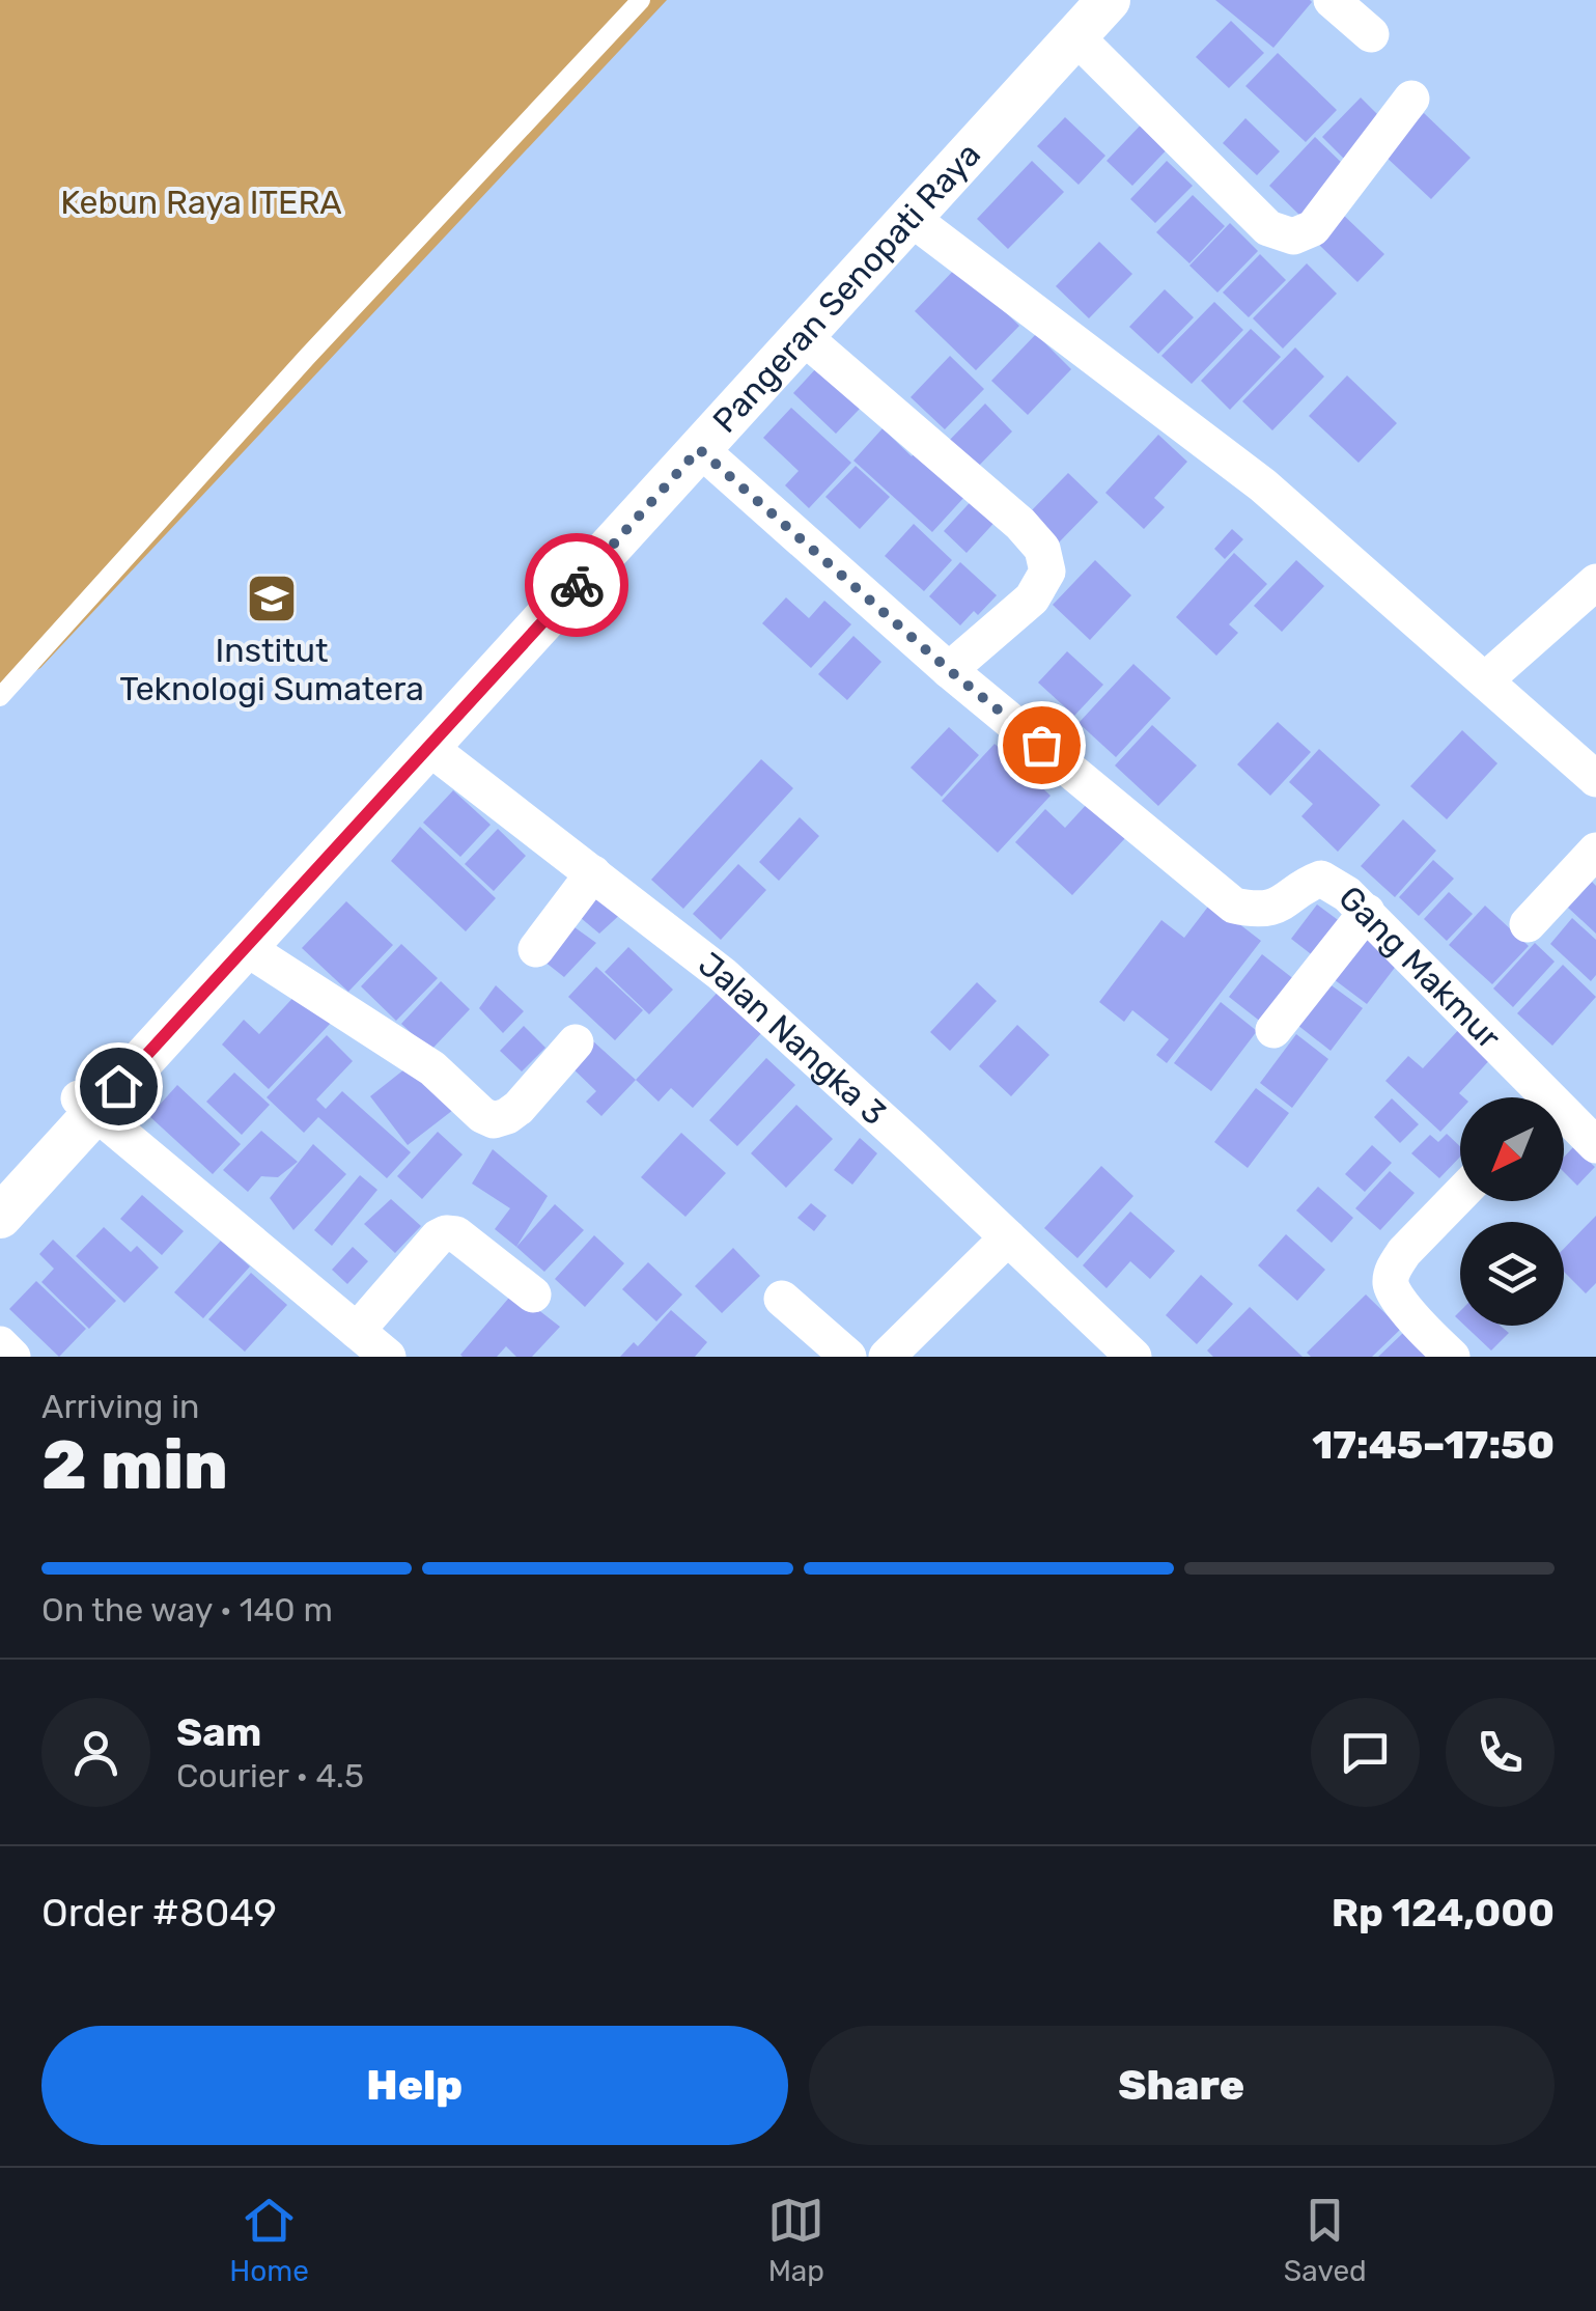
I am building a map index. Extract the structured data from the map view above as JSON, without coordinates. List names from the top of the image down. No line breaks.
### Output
{"streets":{"street":["Pangeran Senopati Raya","Gang Makmur","Jalan Nangka 3"]},"crossings":[["Pangeran Senopati Raya","Gang Makmur"],["Pangeran Senopati Raya","Jalan Nangka 3"]],"parks":["Kebun Raya ITERA"],"places":{"school or university":["Institut Teknologi Sumatera"]},"north":"bottom left","page":{"heading":["2 min","Arriving in","17:45–17:50"],"panel":["Sam","Courier · 4.5","Order #8049","Rp 124,000"],"bar":"On the way · 140 m","buttons":["Help","Share"],"tabs":["Home","Map","Saved"]}}
